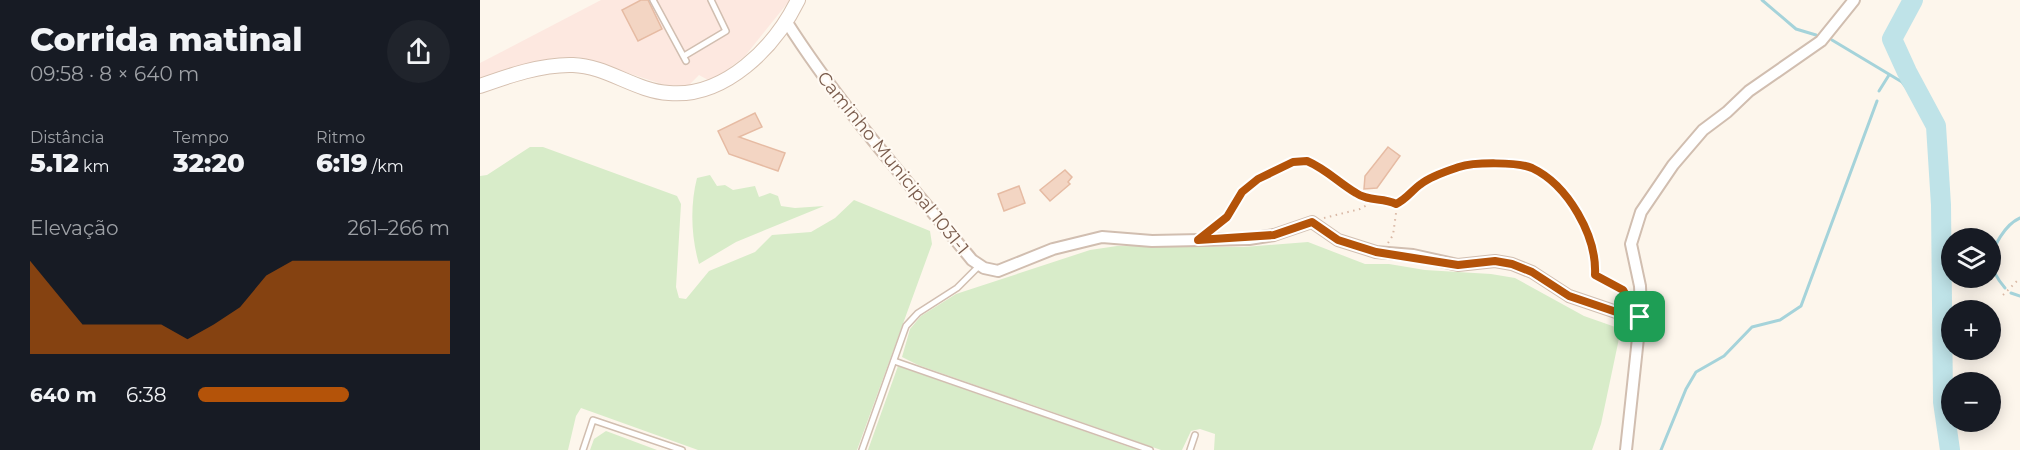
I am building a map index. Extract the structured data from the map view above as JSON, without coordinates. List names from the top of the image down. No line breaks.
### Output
{"streets":{"street":["Caminho Municipal 1031-1"]},"page":{"heading":["Corrida matinal","09:58 · 8 × 640 m"],"stats":[["Distância","5.12 km"],["Tempo","32:20"],["Ritmo","6:19 /km"]],"chart":["Elevação","261–266 m"],"map_buttons":["+","−"],"list":[{"name":"640 m","note":"6:38"}]}}
